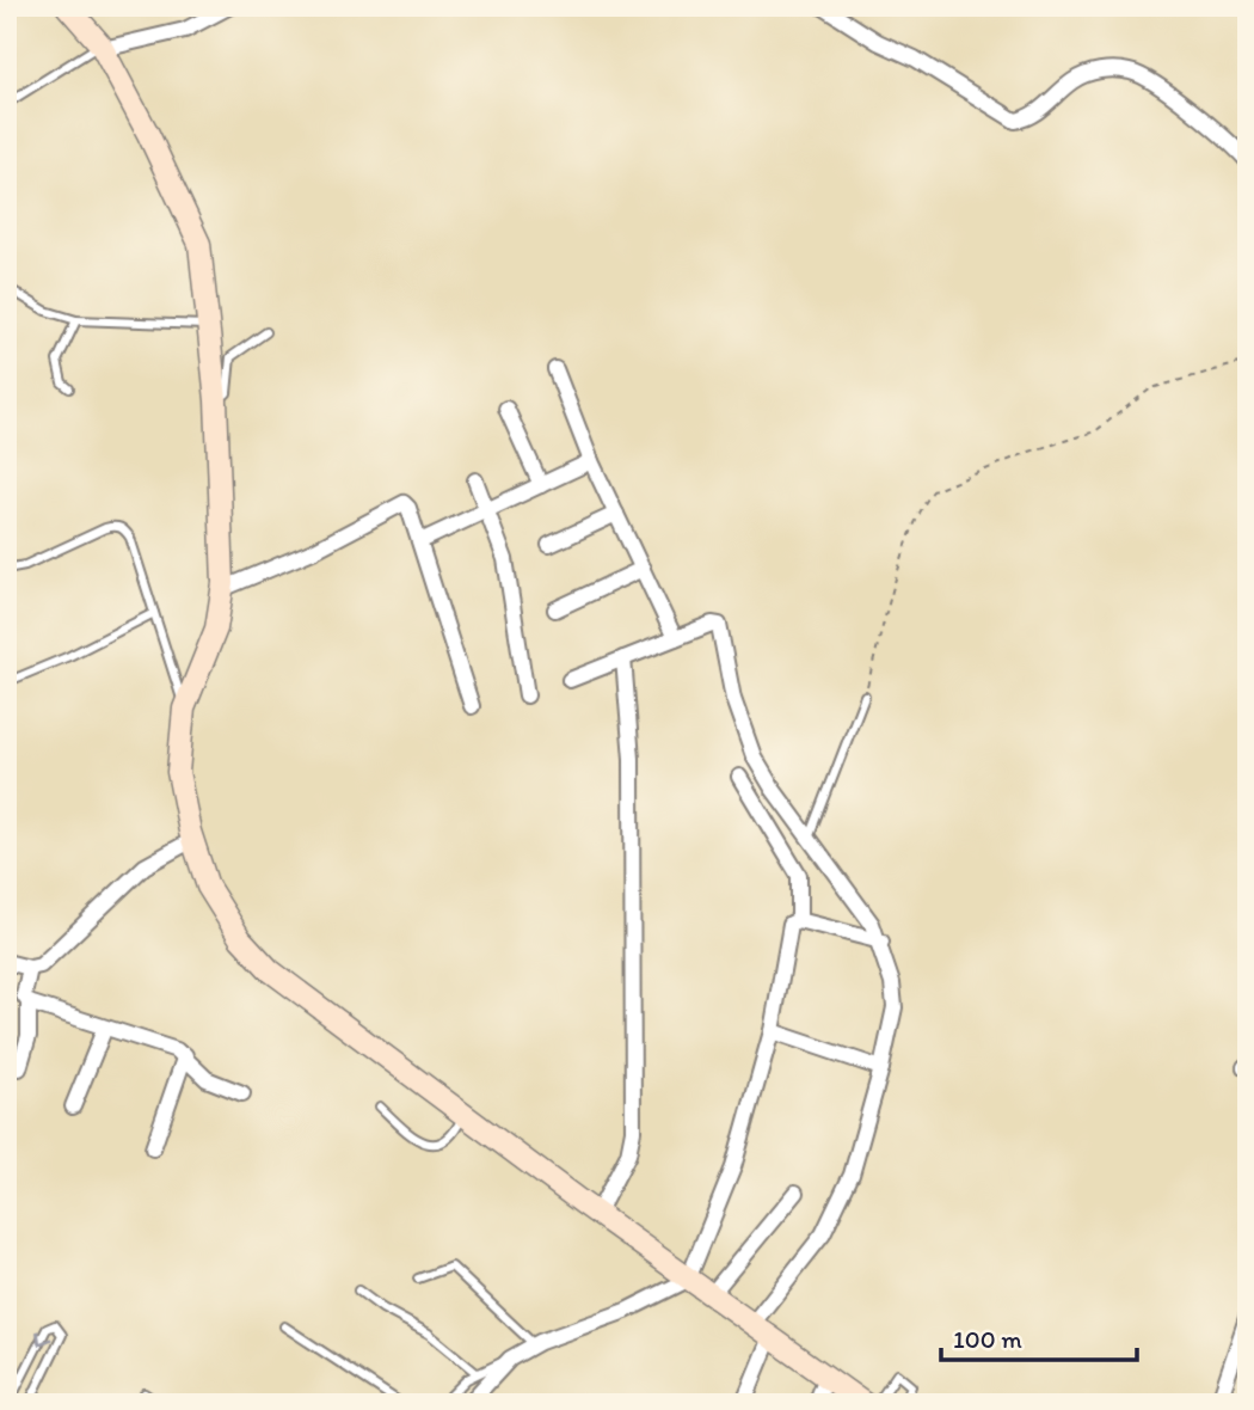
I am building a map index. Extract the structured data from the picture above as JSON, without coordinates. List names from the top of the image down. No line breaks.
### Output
{"scale_bar":"100 m"}
